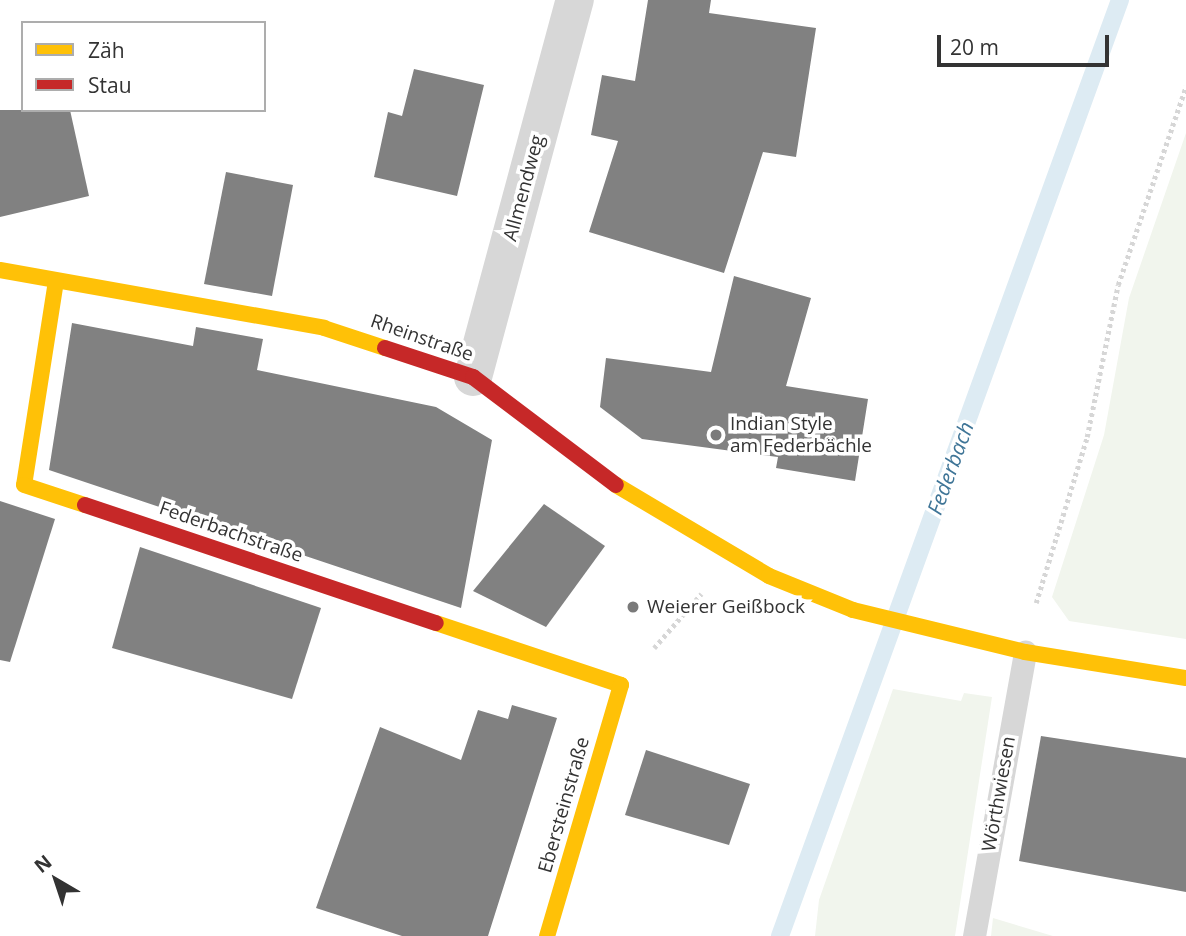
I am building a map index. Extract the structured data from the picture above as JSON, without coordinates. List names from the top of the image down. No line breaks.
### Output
{"streets":{"main road":["Rheinstraße","Federbachstraße","Ebersteinstraße"],"street":["Allmendweg"],"lane":["Wörthwiesen"]},"crossings":[["Allmendweg","Rheinstraße"],["Rheinstraße","Federbachstraße"],["Rheinstraße","Wörthwiesen"],["Federbachstraße","Ebersteinstraße"]],"water":["Federbach"],"places":["Indian Style am Federbächle","Weierer Geißbock"],"legend":["Zäh","Stau"],"scale_bar":"20 m","north":"top left"}
